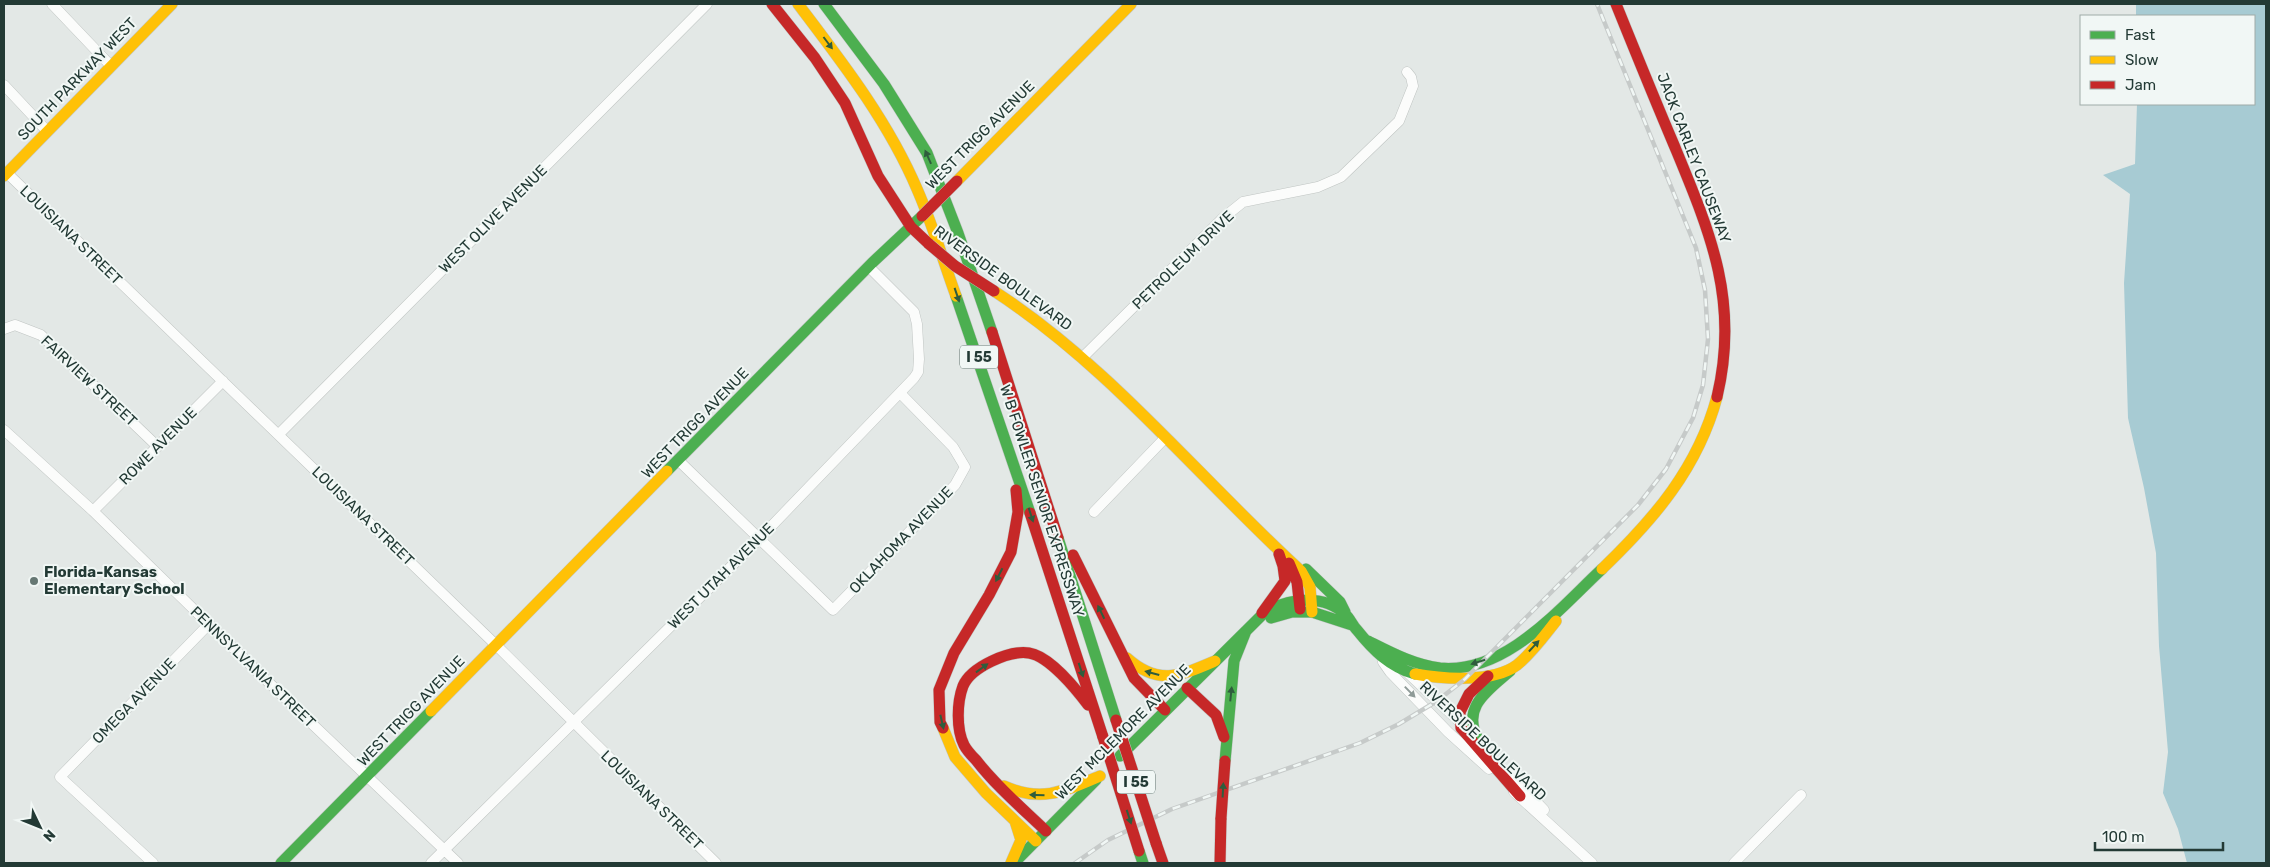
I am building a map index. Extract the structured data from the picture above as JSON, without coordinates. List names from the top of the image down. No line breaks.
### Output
{"streets":{"main road":["SOUTH PARKWAY WEST","WEST TRIGG AVENUE","JACK CARLEY CAUSEWAY","RIVERSIDE BOULEVARD","I 55","W B FOWLER SENIOR EXPRESSWAY","WEST MCLEMORE AVENUE"],"street":["WEST OLIVE AVENUE","LOUISIANA STREET","PETROLEUM DRIVE","FAIRVIEW STREET","ROWE AVENUE","OKLAHOMA AVENUE","WEST UTAH AVENUE","PENNSYLVANIA STREET","OMEGA AVENUE"]},"crossings":[["SOUTH PARKWAY WEST","LOUISIANA STREET"],["WEST TRIGG AVENUE","LOUISIANA STREET"],["WEST TRIGG AVENUE","RIVERSIDE BOULEVARD"],["WEST TRIGG AVENUE","WEST UTAH AVENUE"],["WEST TRIGG AVENUE","PENNSYLVANIA STREET"],["JACK CARLEY CAUSEWAY","RIVERSIDE BOULEVARD"],["WEST OLIVE AVENUE","LOUISIANA STREET"],["LOUISIANA STREET","ROWE AVENUE"],["LOUISIANA STREET","WEST UTAH AVENUE"],["PETROLEUM DRIVE","RIVERSIDE BOULEVARD"],["RIVERSIDE BOULEVARD","WEST MCLEMORE AVENUE"],["FAIRVIEW STREET","ROWE AVENUE"],["ROWE AVENUE","PENNSYLVANIA STREET"],["OKLAHOMA AVENUE","WEST UTAH AVENUE"],["WEST UTAH AVENUE","PENNSYLVANIA STREET"],["PENNSYLVANIA STREET","OMEGA AVENUE"]],"places":["Florida-Kansas Elementary School"],"legend":["Fast","Slow","Jam"],"scale_bar":"100 m","north":"bottom right"}
